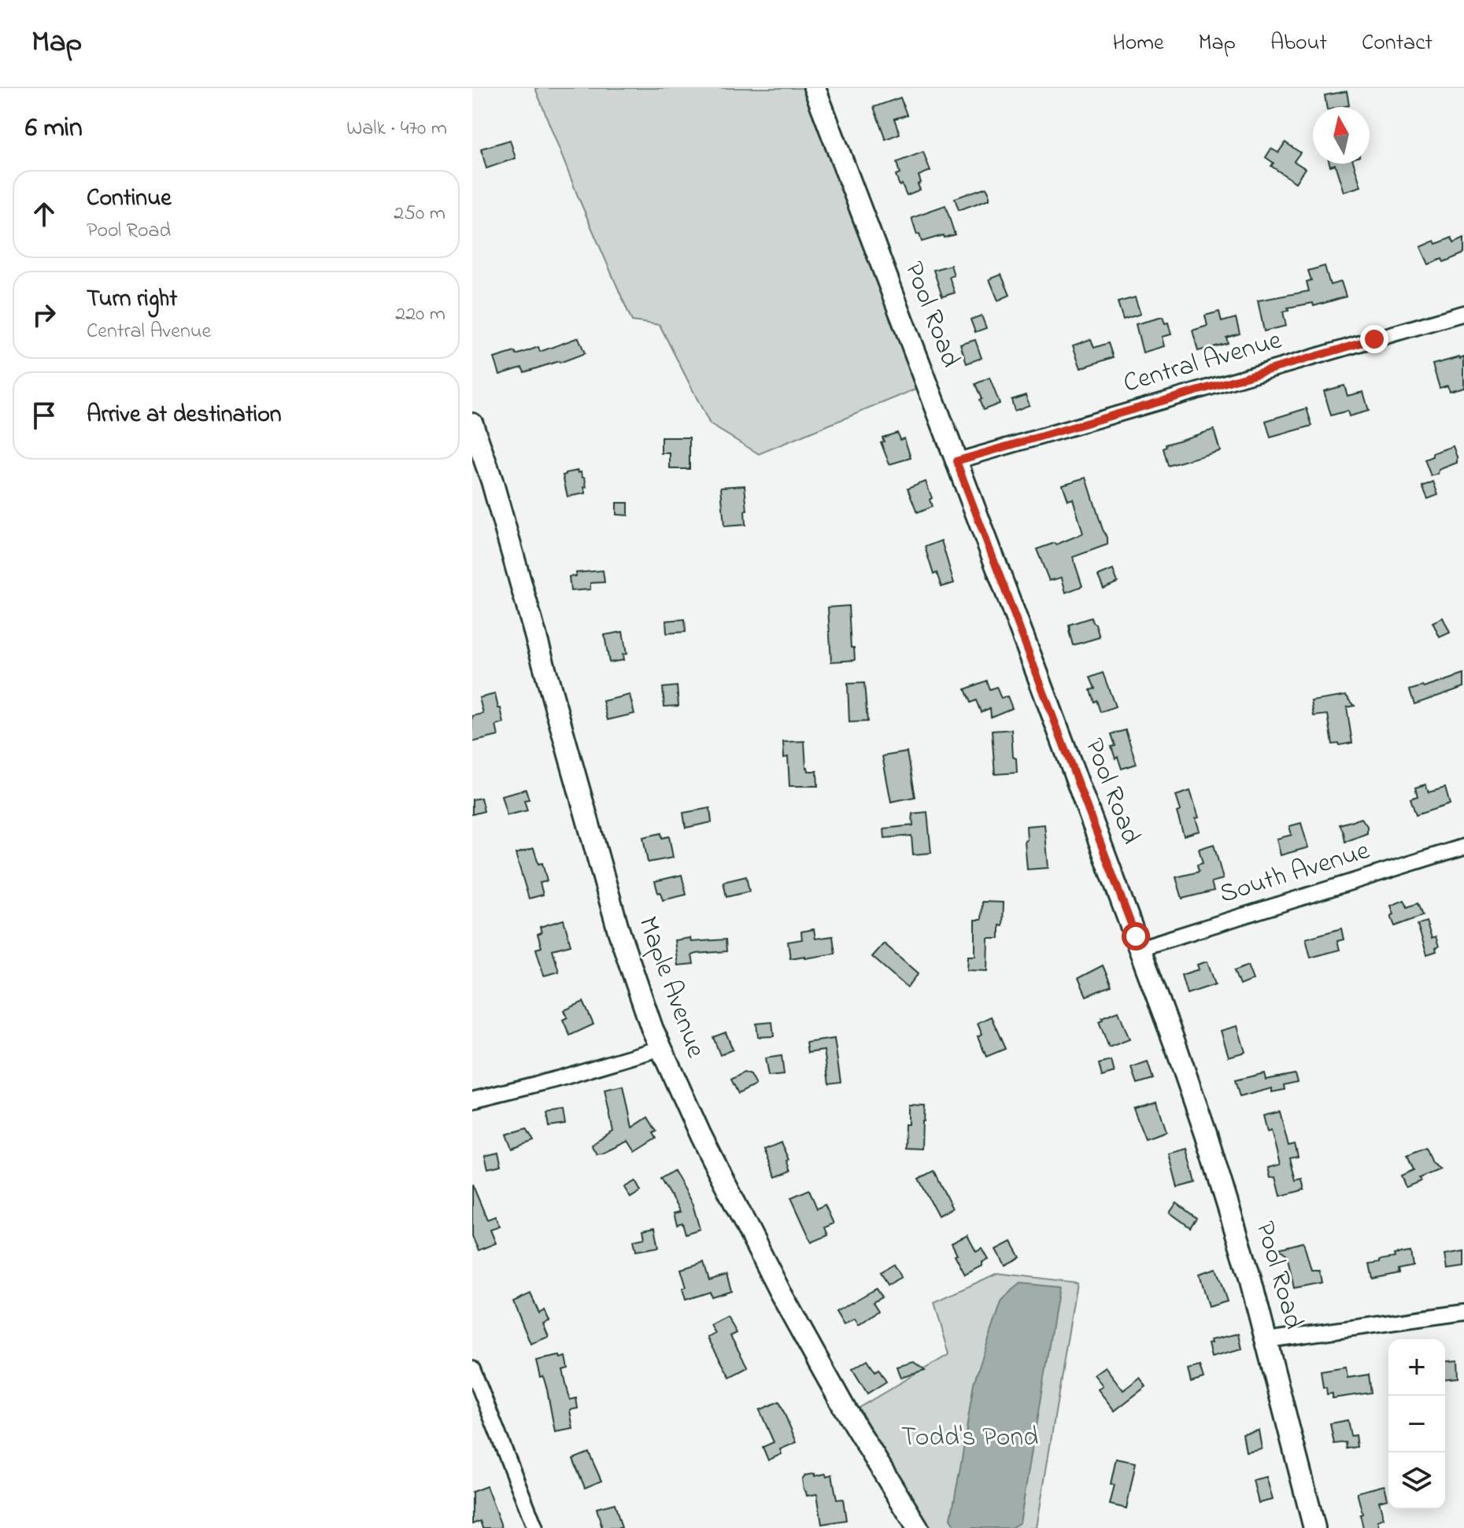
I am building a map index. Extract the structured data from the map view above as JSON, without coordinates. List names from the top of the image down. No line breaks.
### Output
{"streets":{"street":["Pool Road","Central Avenue","South Avenue","Maple Avenue"]},"crossings":[["Pool Road","Central Avenue"],["Pool Road","South Avenue"]],"parks":["Todd's Pond"],"north":"top","page":{"header":"Map","nav":["Home","Map","About","Contact"],"heading":["6 min","Walk · 470 m"],"list":[["Continue","Pool Road","250 m"],["Turn right","Central Avenue","220 m"],"Arrive at destination"],"map_buttons":["+","−"]}}
